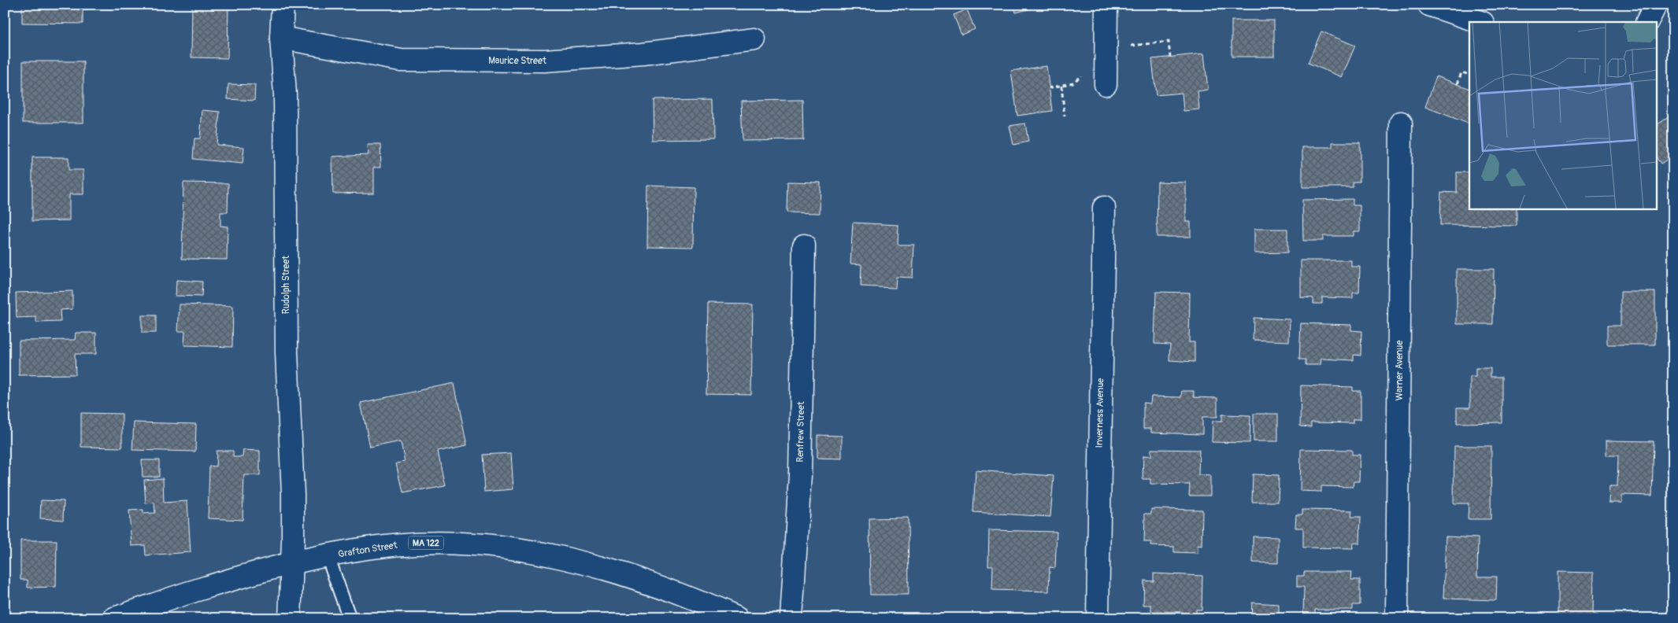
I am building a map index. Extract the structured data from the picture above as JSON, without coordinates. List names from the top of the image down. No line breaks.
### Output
{"streets":{"main road":["Maurice Street","Rudolph Street","Warner Avenue","Inverness Avenue","Renfrew Street","MA 122","Grafton Street"]},"crossings":[["Maurice Street","Rudolph Street"],["Rudolph Street","Grafton Street"]]}
